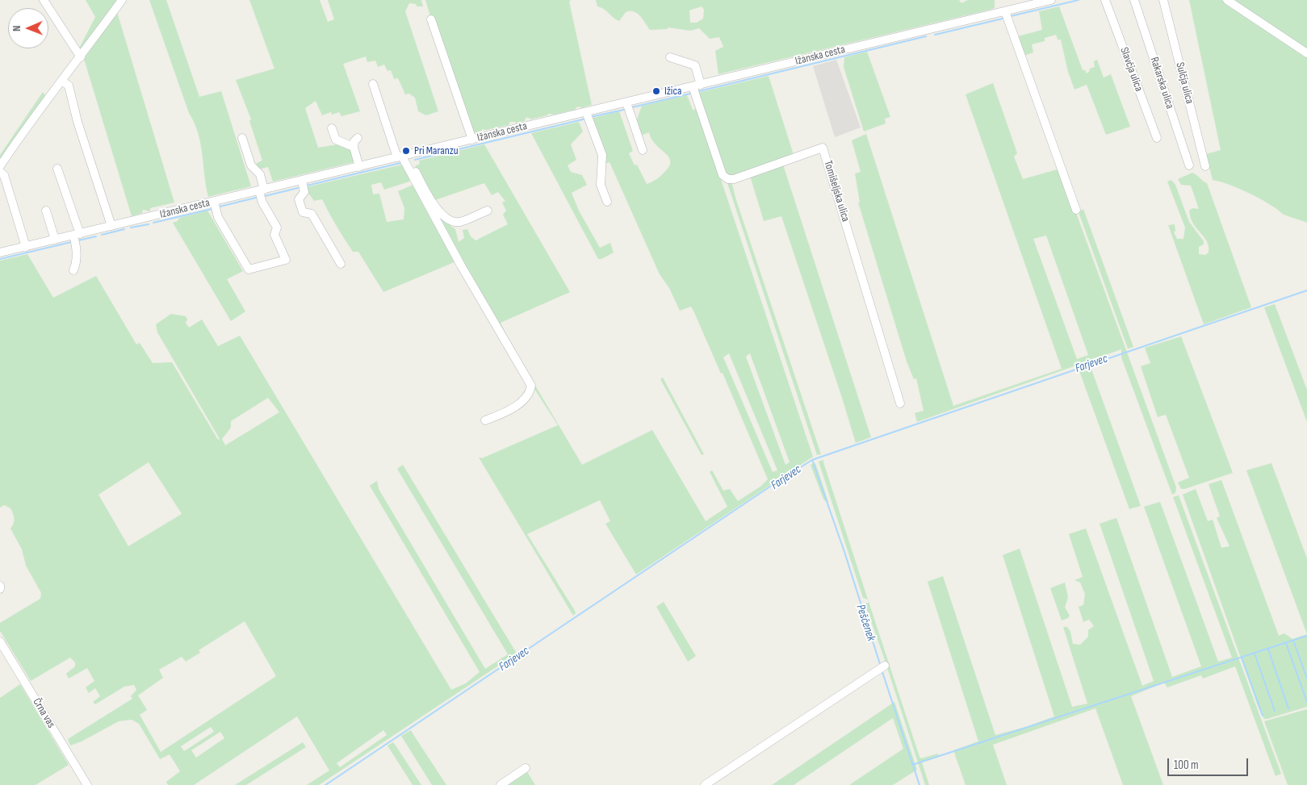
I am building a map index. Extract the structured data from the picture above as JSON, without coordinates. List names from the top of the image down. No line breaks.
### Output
{"streets":{"street":["Ižanska cesta","Slavčja ulica","Rakarska ulica","Sulčja ulica","Tomišeljska ulica","Črna vas"]},"crossings":[["Ižanska cesta","Tomišeljska ulica"]],"water":["Farjevec","Peščenek"],"places":["Ižica","Pri Maranzu"],"scale_bar":"100 m","north":"left"}
